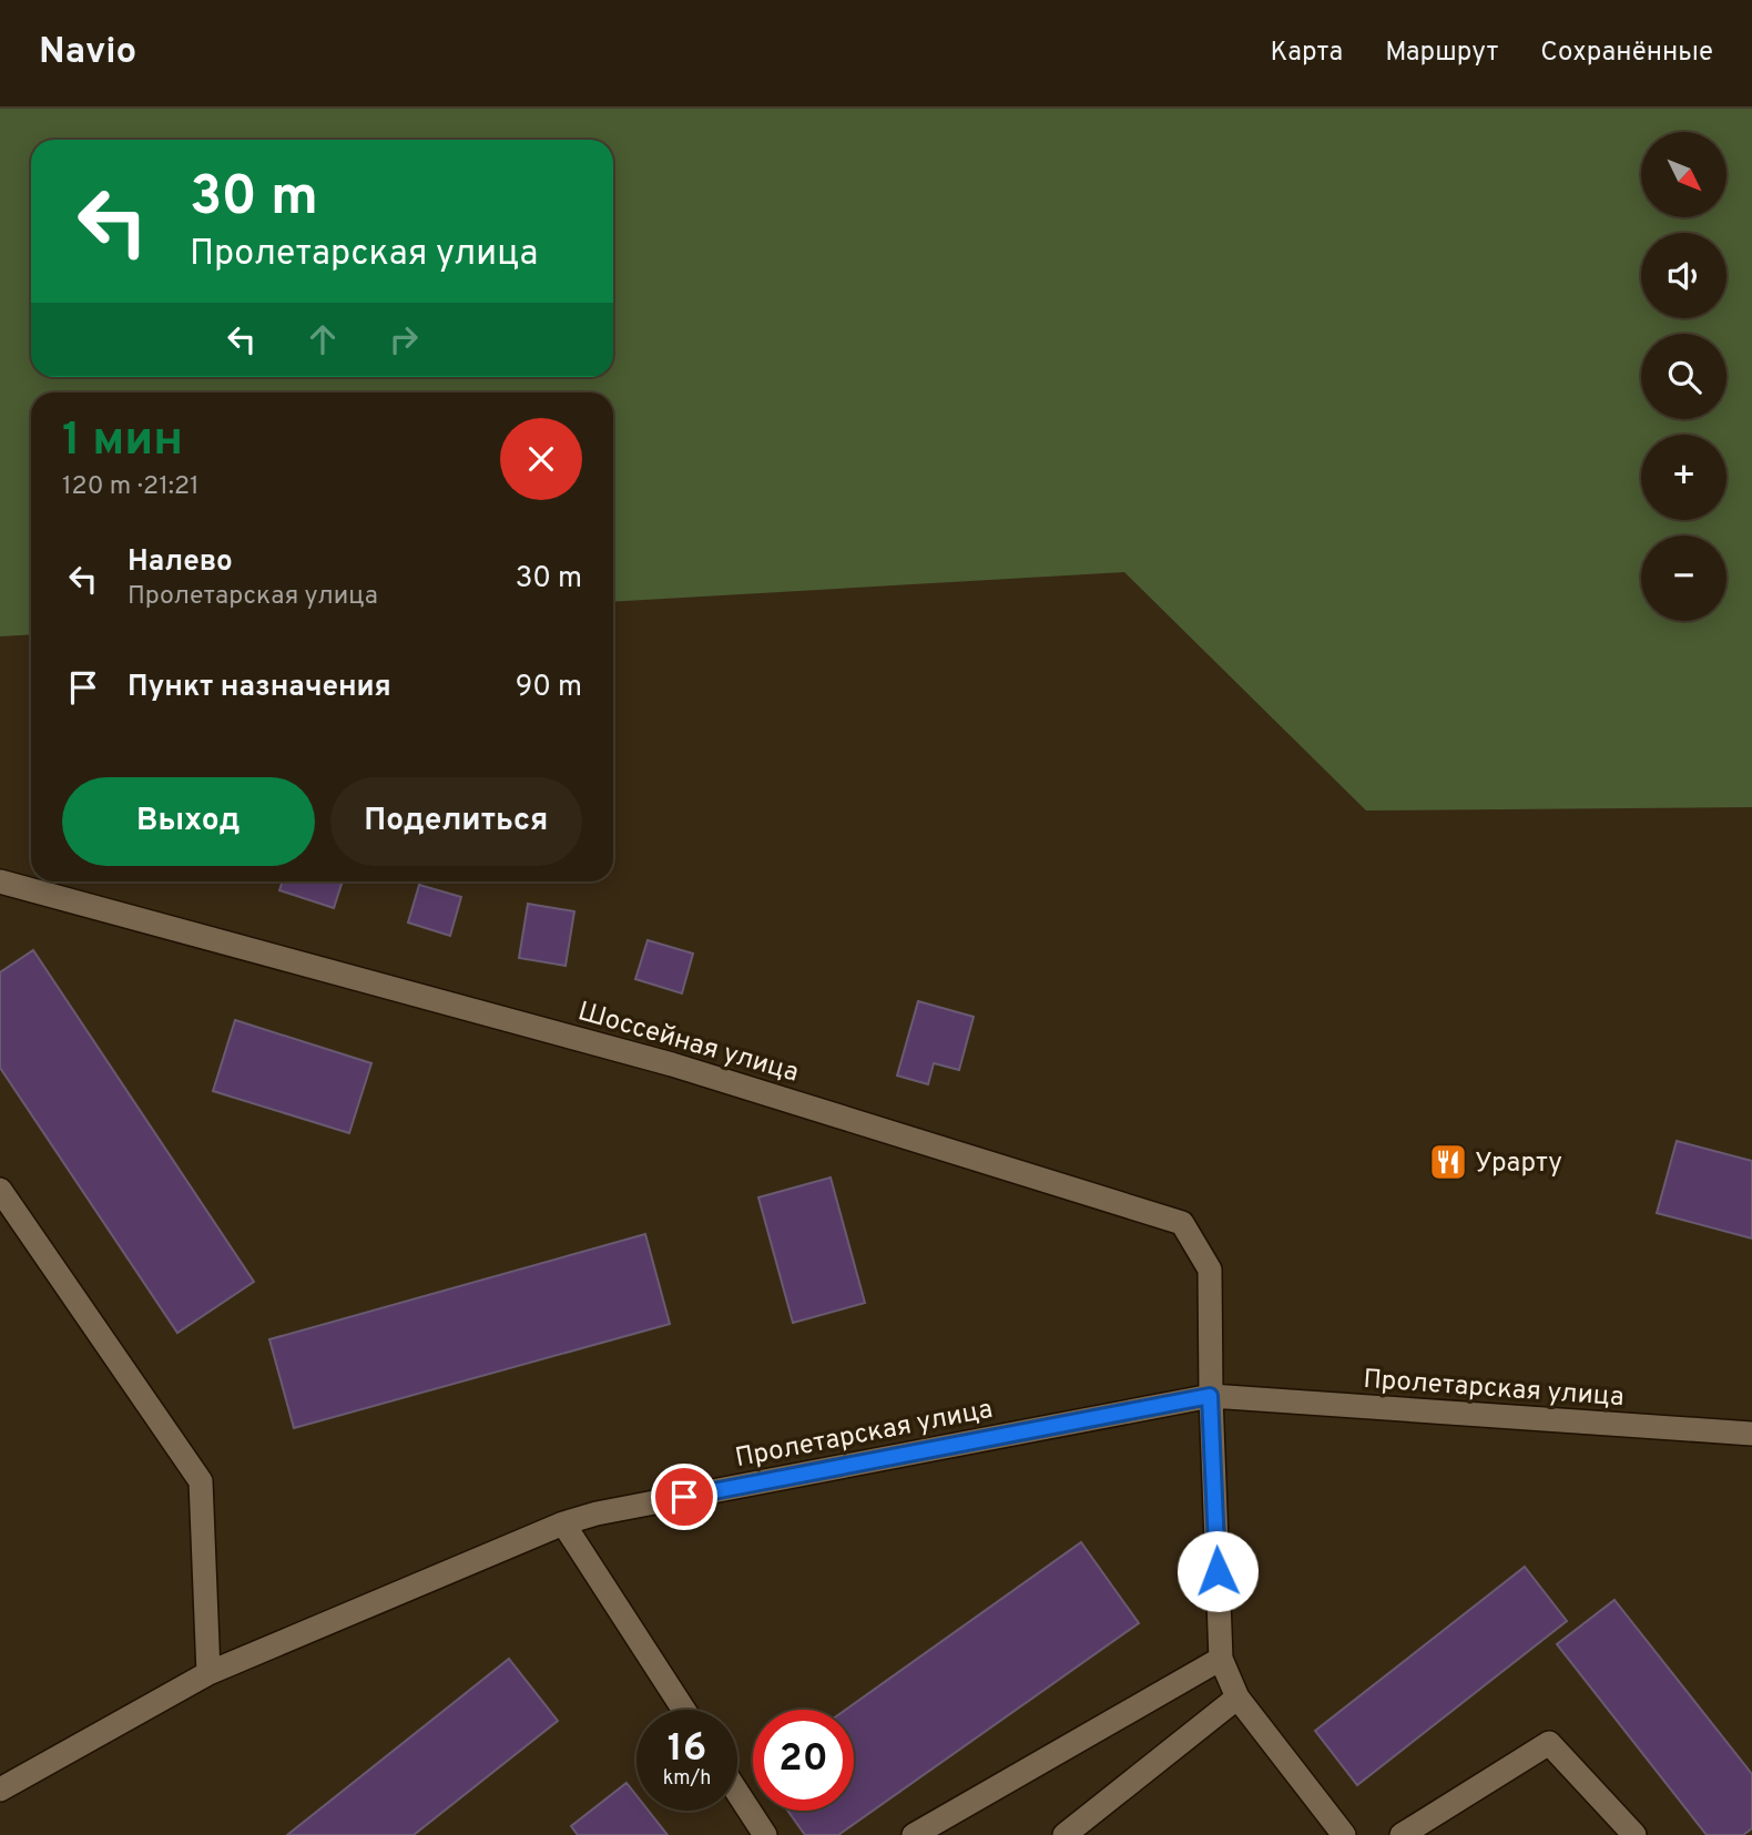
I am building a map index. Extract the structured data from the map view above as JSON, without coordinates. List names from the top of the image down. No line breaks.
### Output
{"streets":{"street":["Шоссейная улица","Пролетарская улица"]},"crossings":[["Шоссейная улица","Пролетарская улица"]],"places":{"restaurant":["Урарту"]},"north":"bottom right","page":{"header":"Navio","nav":["Карта","Маршрут","Сохранённые"],"map_buttons":["+","−"],"turn":["30 m","Пролетарская улица"],"heading":["1 мин","120 m · 21:21"],"list":[{"name":"Налево","note":"Пролетарская улица","value":"30 m"},{"name":"Пункт назначения","value":"90 m"}],"buttons":["Выход","Поделиться"],"speed":"16 km/h","limit":"20"}}
